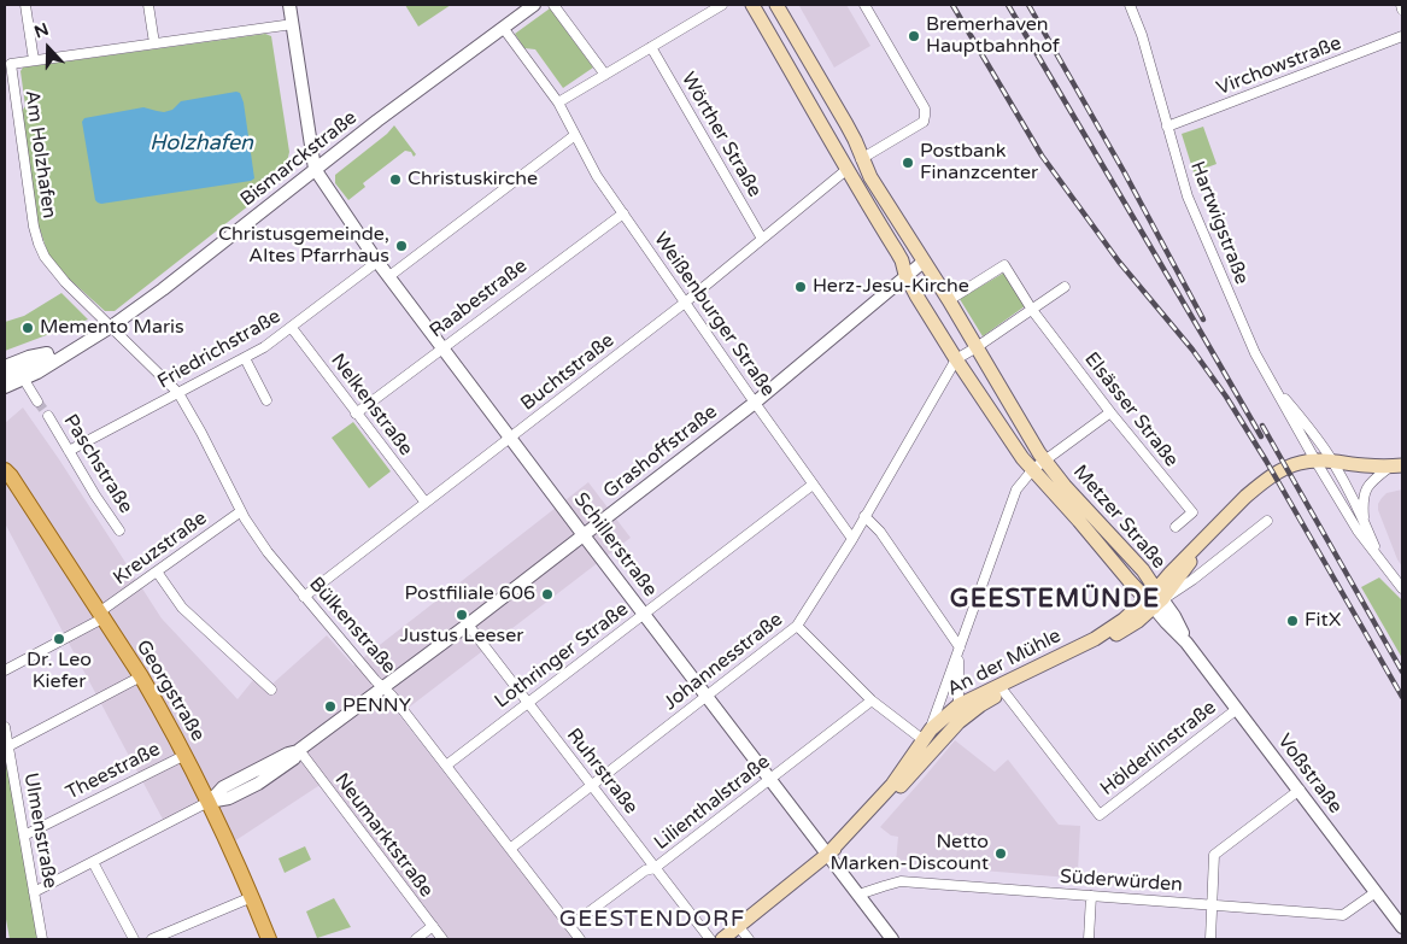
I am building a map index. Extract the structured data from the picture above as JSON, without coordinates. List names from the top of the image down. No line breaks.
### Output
{"streets":{"main road":["Metzer Straße","An der Mühle","Georgstraße"],"street":["Virchowstraße","Wörther Straße","Am Holzhafen","Bismarckstraße","Hartwigstraße","Raabestraße","Weißenburger Straße","Friedrichstraße","Buchtstraße","Nelkenstraße","Elsässer Straße","Grashoffstraße","Paschstraße","Schillerstraße","Kreuzstraße","Bülkenstraße","Lothringer Straße","Johannesstraße","Hölderlinstraße","Theestraße","Ruhrstraße","Voßstraße","Lilienthalstraße","Ulmenstraße","Neumarktstraße","Süderwürden"]},"crossings":[["Virchowstraße","Hartwigstraße"],["Wörther Straße","Buchtstraße"],["Am Holzhafen","Bismarckstraße"],["Am Holzhafen","Bülkenstraße"],["Bismarckstraße","Weißenburger Straße"],["Bismarckstraße","Schillerstraße"],["Bismarckstraße","Bülkenstraße"],["Hartwigstraße","An der Mühle"],["Raabestraße","Weißenburger Straße"],["Raabestraße","Nelkenstraße"],["Raabestraße","Schillerstraße"],["Weißenburger Straße","Buchtstraße"],["Weißenburger Straße","Grashoffstraße"],["Weißenburger Straße","Lothringer Straße"],["Weißenburger Straße","Johannesstraße"],["Friedrichstraße","Nelkenstraße"],["Friedrichstraße","Paschstraße"],["Friedrichstraße","Schillerstraße"],["Friedrichstraße","Bülkenstraße"],["Buchtstraße","Nelkenstraße"],["Buchtstraße","Schillerstraße"],["Buchtstraße","Bülkenstraße"],["Grashoffstraße","Schillerstraße"],["Grashoffstraße","Bülkenstraße"],["Grashoffstraße","Georgstraße"],["Grashoffstraße","Ruhrstraße"],["Grashoffstraße","Neumarktstraße"],["Metzer Straße","An der Mühle"],["Metzer Straße","Voßstraße"],["Schillerstraße","Lothringer Straße"],["Schillerstraße","Johannesstraße"],["Schillerstraße","An der Mühle"],["Schillerstraße","Lilienthalstraße"],["Schillerstraße","Süderwürden"],["Kreuzstraße","Bülkenstraße"],["Kreuzstraße","Georgstraße"],["Bülkenstraße","Lothringer Straße"],["Bülkenstraße","Johannesstraße"],["Bülkenstraße","Lilienthalstraße"],["Lothringer Straße","Ruhrstraße"],["Johannesstraße","Ruhrstraße"],["An der Mühle","Hölderlinstraße"],["An der Mühle","Voßstraße"],["Georgstraße","Theestraße"],["Hölderlinstraße","Voßstraße"],["Theestraße","Ulmenstraße"],["Ruhrstraße","Lilienthalstraße"],["Voßstraße","Süderwürden"]],"districts":["GEESTEMÜNDE","GEESTENDORF"],"water":["Holzhafen"],"places":["Bremerhaven Hauptbahnhof","Postbank Finanzcenter","Christuskirche","Christusgemeinde, Altes Pfarrhaus","Herz-Jesu-Kirche","Memento Maris","Postfiliale 606","Justus Leeser","FitX","Dr. Leo Kiefer","PENNY","Netto Marken-Discount"],"north":"top"}
